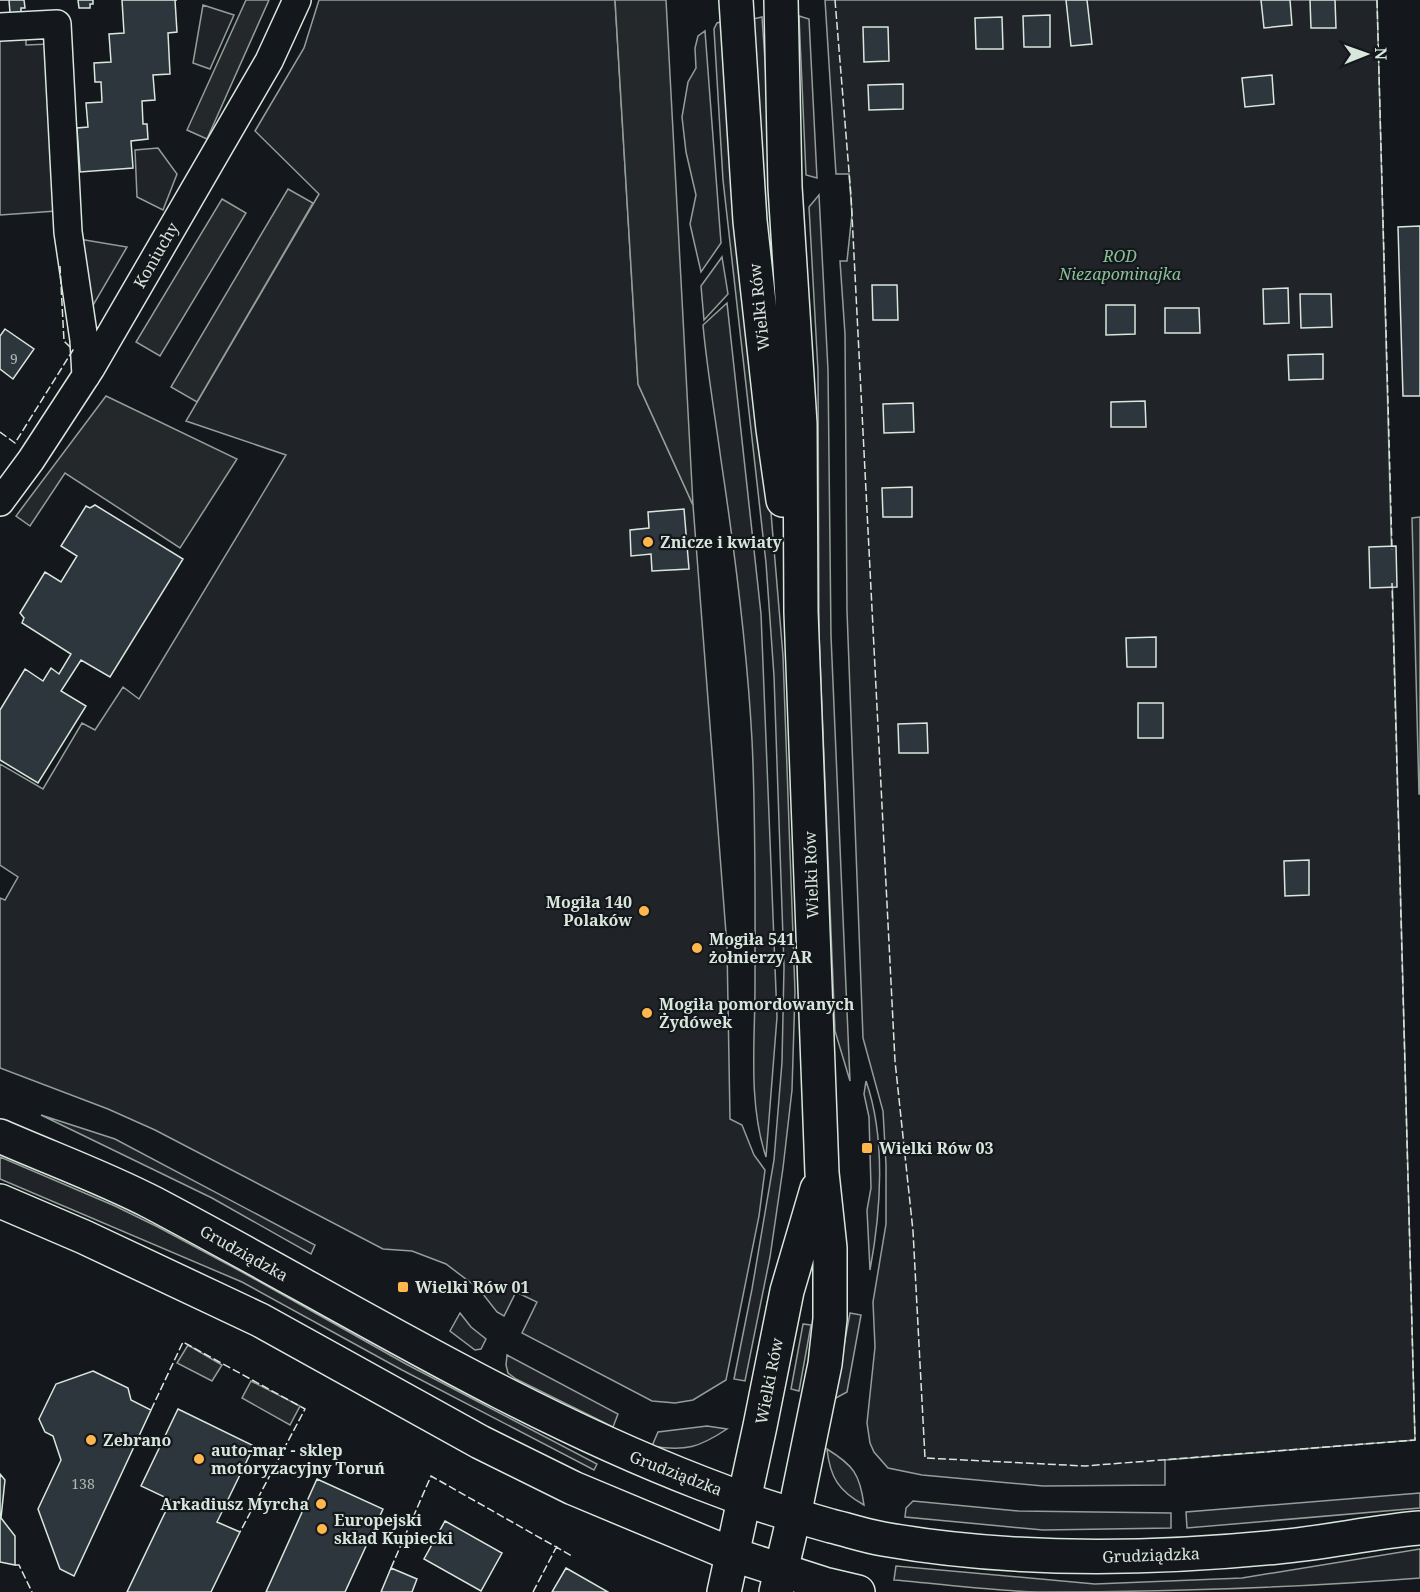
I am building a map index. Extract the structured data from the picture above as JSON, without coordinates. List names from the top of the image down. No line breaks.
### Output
{"streets":{"street":["Koniuchy","Wielki Rów","Grudziądzka"]},"crossings":[["Wielki Rów","Grudziądzka"]],"parks":["ROD Niezapominajka"],"places":{"other":["Znicze i kwiaty","Mogiła 140 Polaków","Mogiła 541 żołnierzy AR","Mogiła pomordowanych Żydówek","Zebrano","auto-mar - sklep motoryzacyjny Toruń","Arkadiusz Myrcha","Europejski skład Kupiecki"],"transit":["Wielki Rów 03","Wielki Rów 01"]},"house_numbers":["9","138"],"north":"right"}
